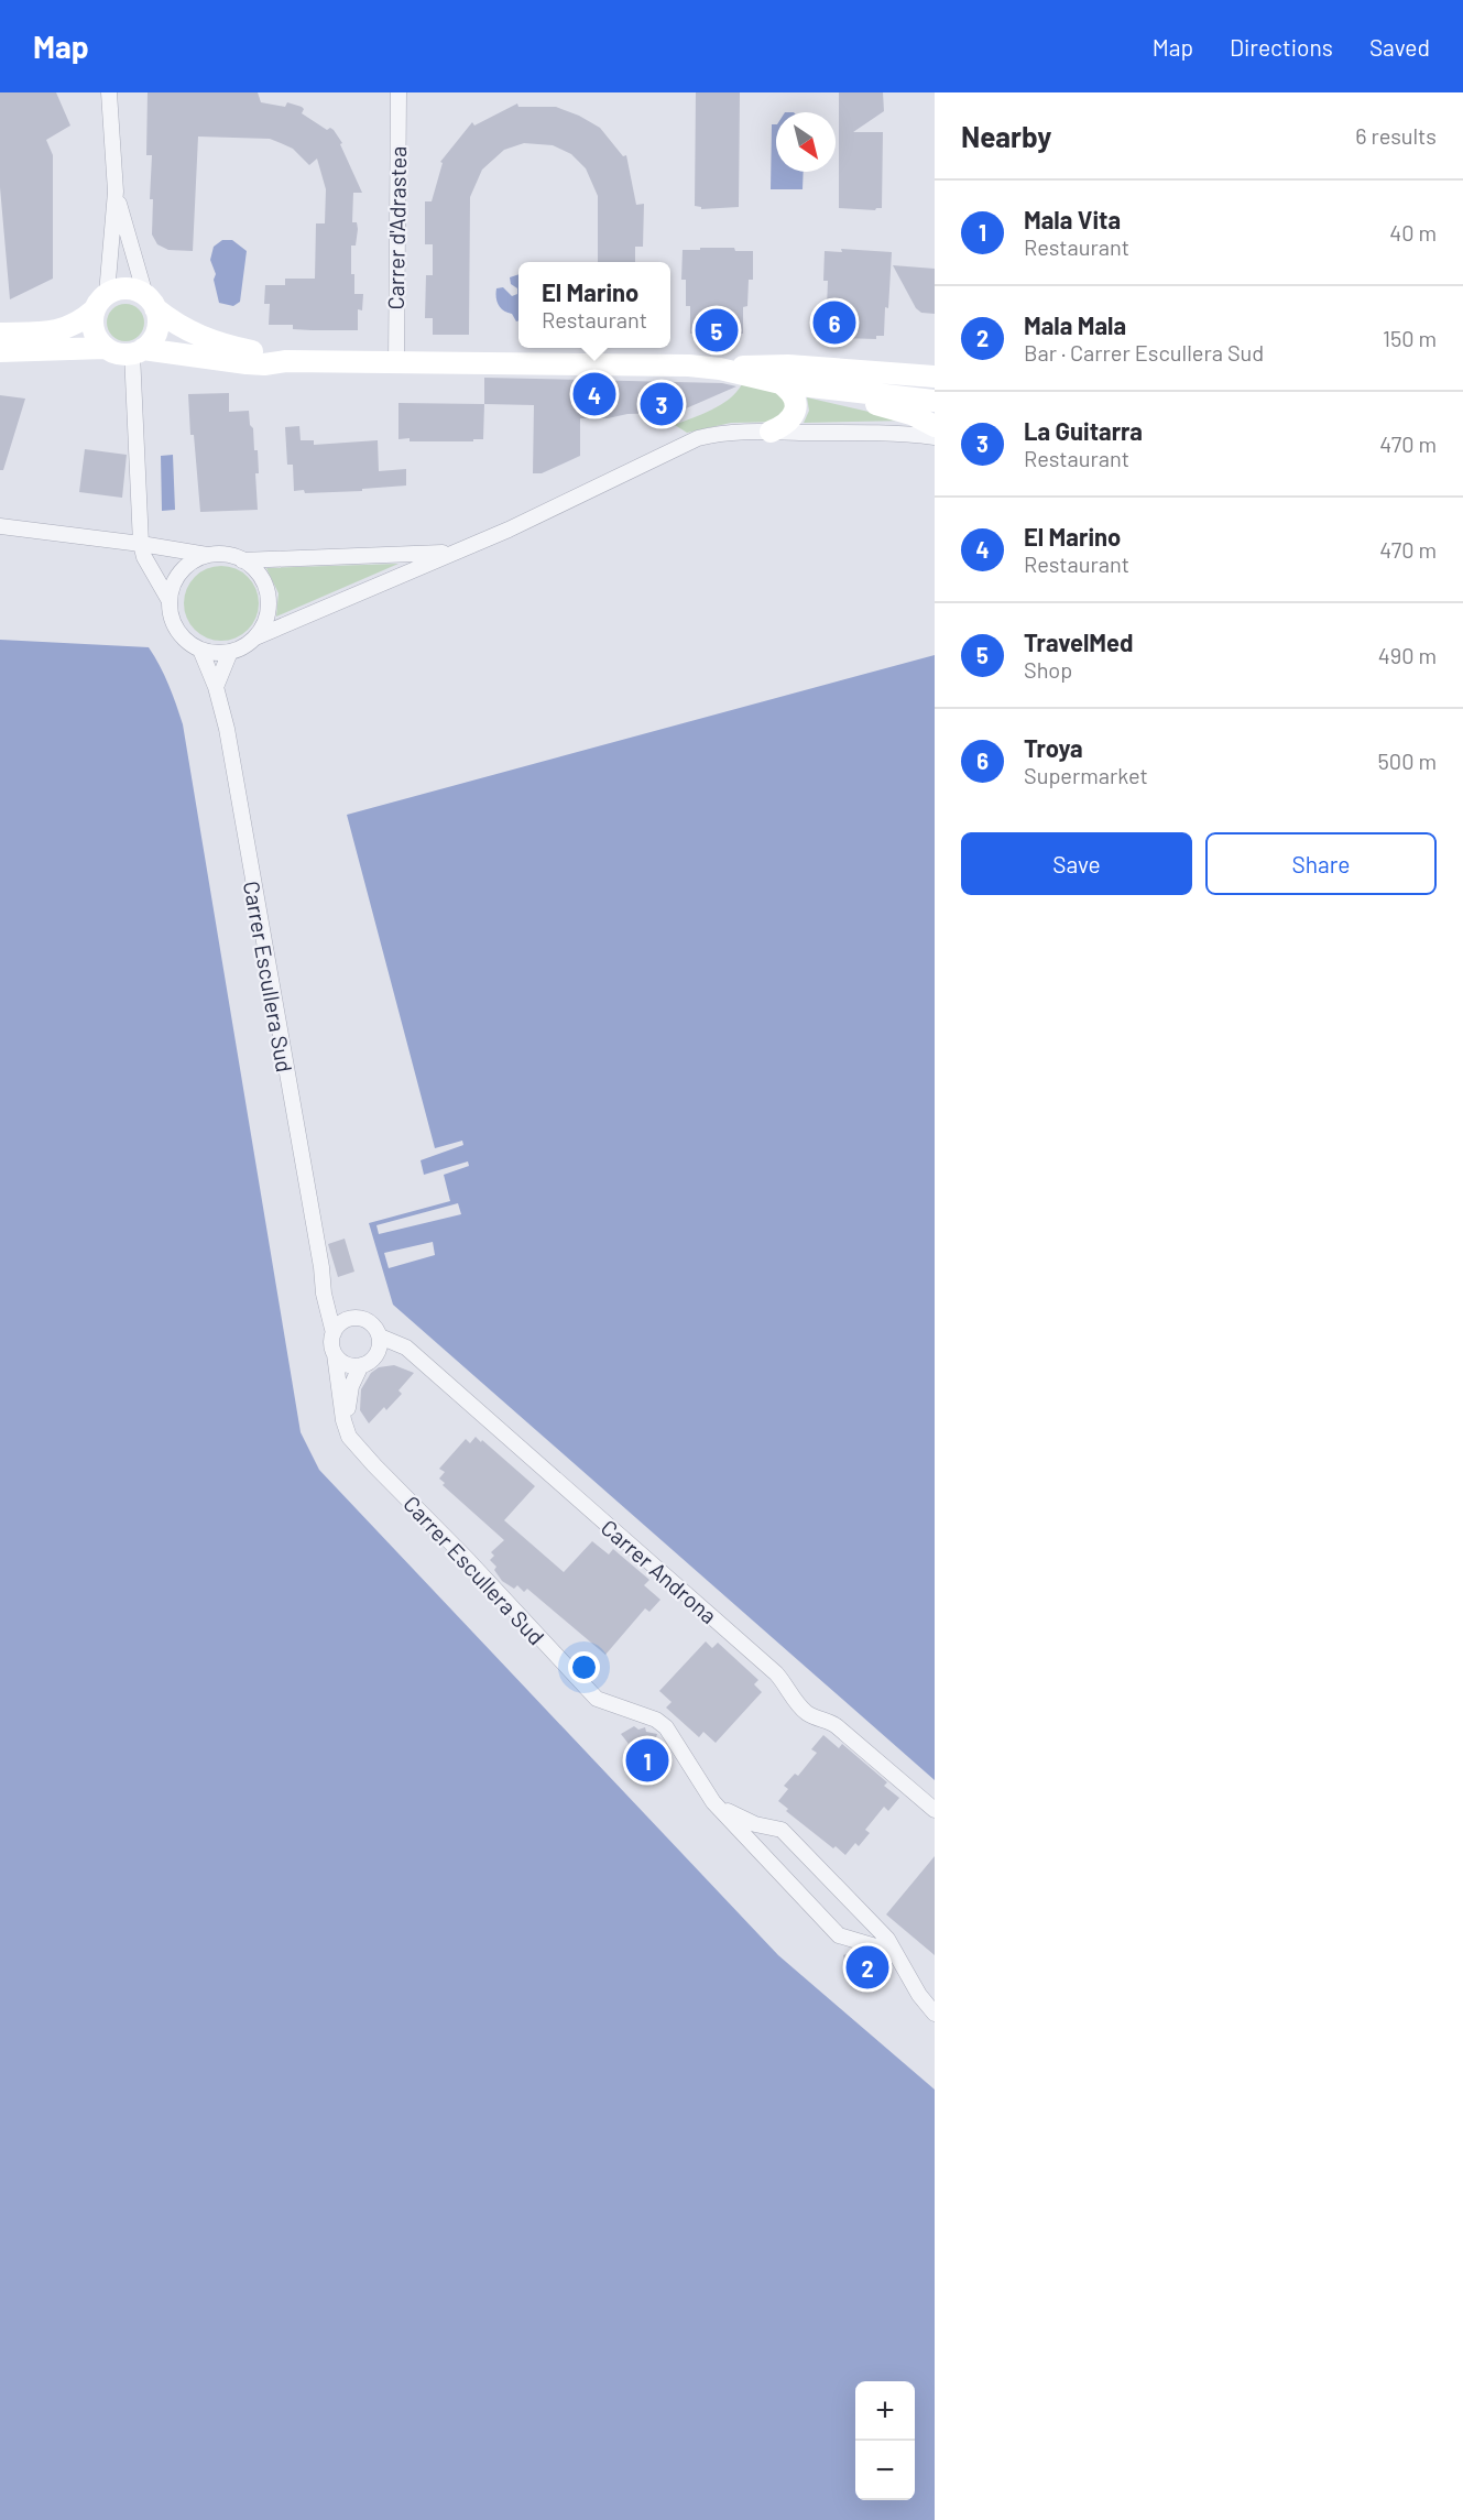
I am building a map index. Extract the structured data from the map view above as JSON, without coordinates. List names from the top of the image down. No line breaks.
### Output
{"streets":{"street":["Carrer d'Adrastea","Carrer Escullera Sud","Carrer Androna"]},"crossings":[["Carrer Escullera Sud","Carrer Androna"]],"north":"bottom right","page":{"header":"Map","nav":["Map","Directions","Saved"],"heading":["Nearby","6 results"],"list":[{"mark":"1","name":"Mala Vita","note":"Restaurant","value":"40 m"},{"mark":"2","name":"Mala Mala","note":"Bar · Carrer Escullera Sud","value":"150 m"},{"mark":"3","name":"La Guitarra","note":"Restaurant","value":"470 m"},{"mark":"4","name":"El Marino","note":"Restaurant","value":"470 m"},{"mark":"5","name":"TravelMed","note":"Shop","value":"490 m"},{"mark":"6","name":"Troya","note":"Supermarket","value":"500 m"}],"popup":["El Marino","Restaurant"],"pins":["6","5","4","3","1","2"],"buttons":["Save","Share"],"map_buttons":["+","−"]}}
